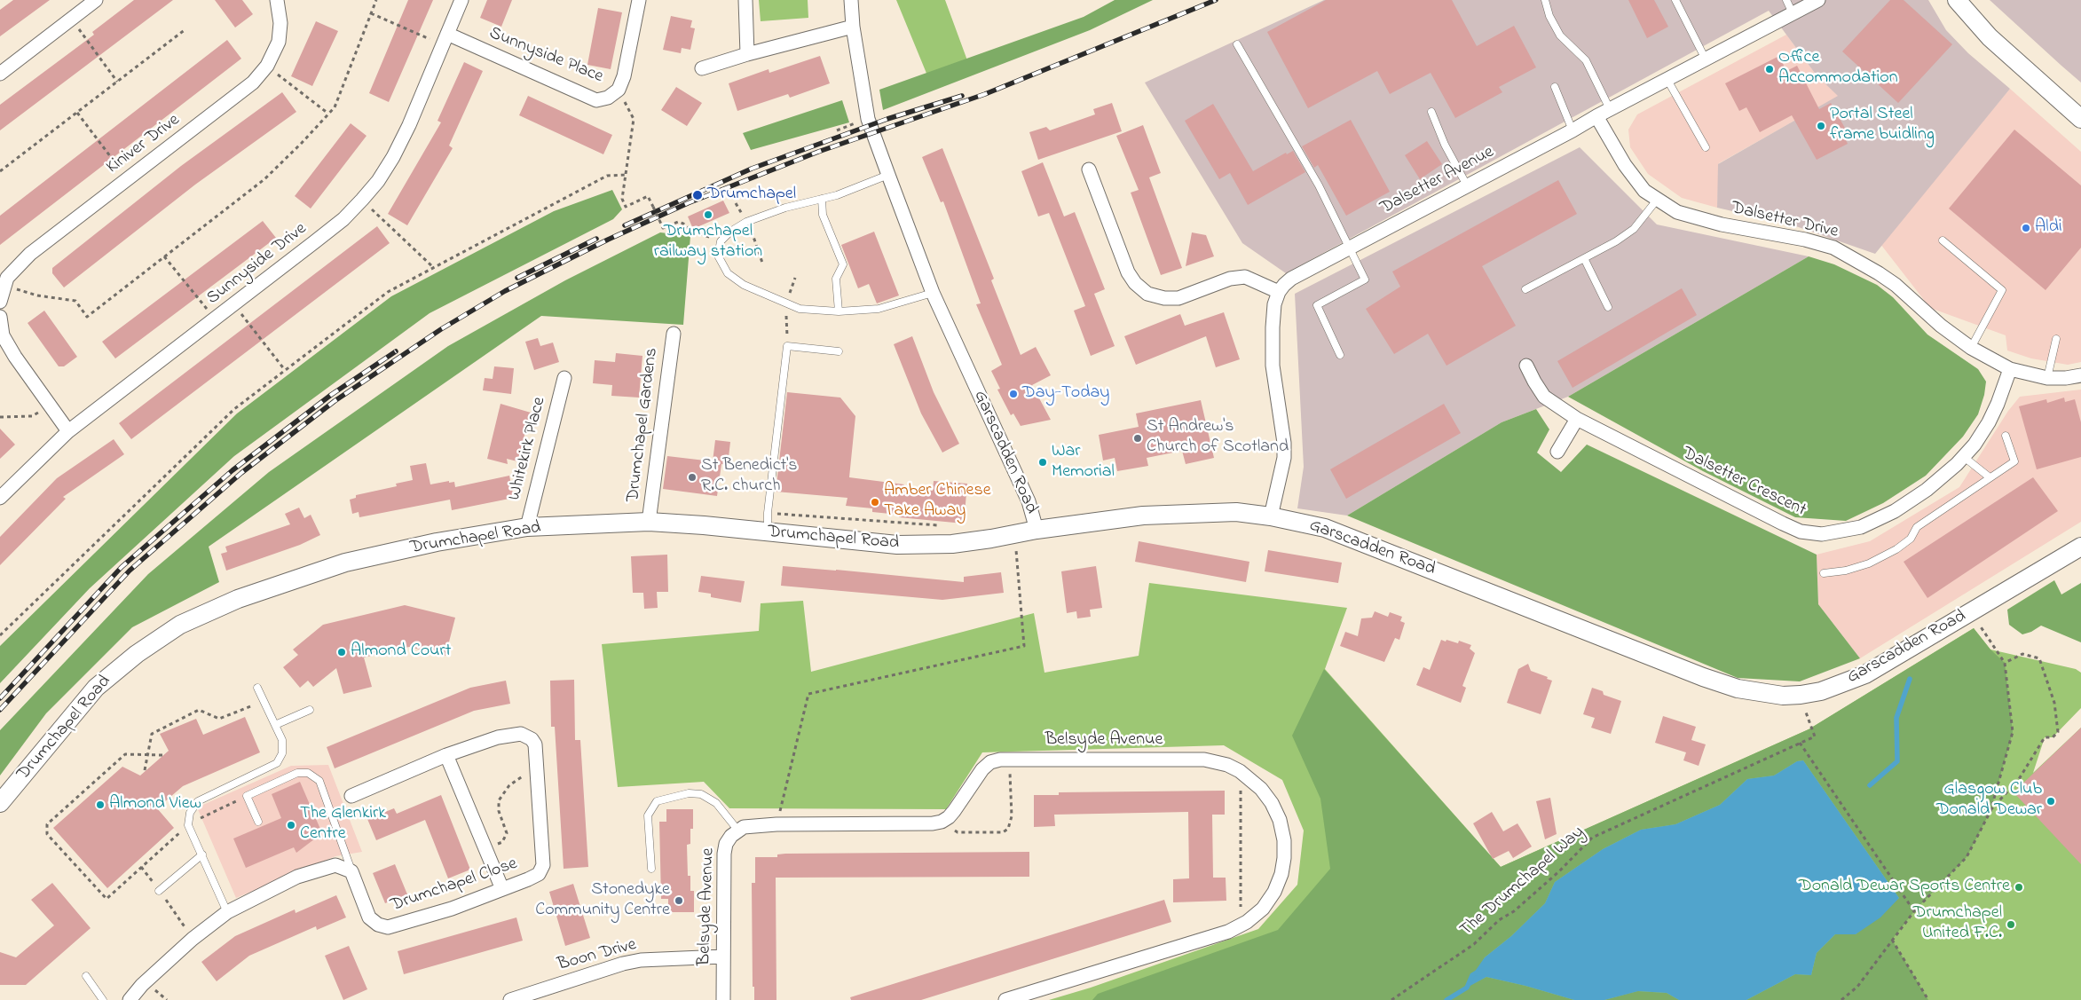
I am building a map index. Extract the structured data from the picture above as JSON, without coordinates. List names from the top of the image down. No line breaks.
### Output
{"streets":{"street":["Sunnyside Place","Kiniver Drive","Dalsetter Avenue","Dalsetter Drive","Sunnyside Drive","Drumchapel Gardens","Whitekirk Place","Garscadden Road","Dalsetter Crescent","Drumchapel Road","Belsyde Avenue","Drumchapel Close","Boon Drive"],"path":["The Drumchapel Way"]},"crossings":[["Sunnyside Place","Sunnyside Drive"],["Dalsetter Avenue","Dalsetter Drive"],["Dalsetter Drive","Dalsetter Crescent"],["Drumchapel Gardens","Drumchapel Road"],["Whitekirk Place","Drumchapel Road"],["Garscadden Road","Drumchapel Road"],["Garscadden Road","The Drumchapel Way"],["Belsyde Avenue","Boon Drive"]],"places":["Office Accommodation","Portal Steel frame buidling","Drumchapel","Drumchapel railway station","Aldi","Day-Today","St Andrew's Church of Scotland","War Memorial","St Benedict's R.C. church","Amber Chinese Take Away","Almond Court","Glasgow Club Donald Dewar","Almond View","The Glenkirk Centre","Donald Dewar Sports Centre","Stonedyke Community Centre","Drumchapel United F.C."]}
